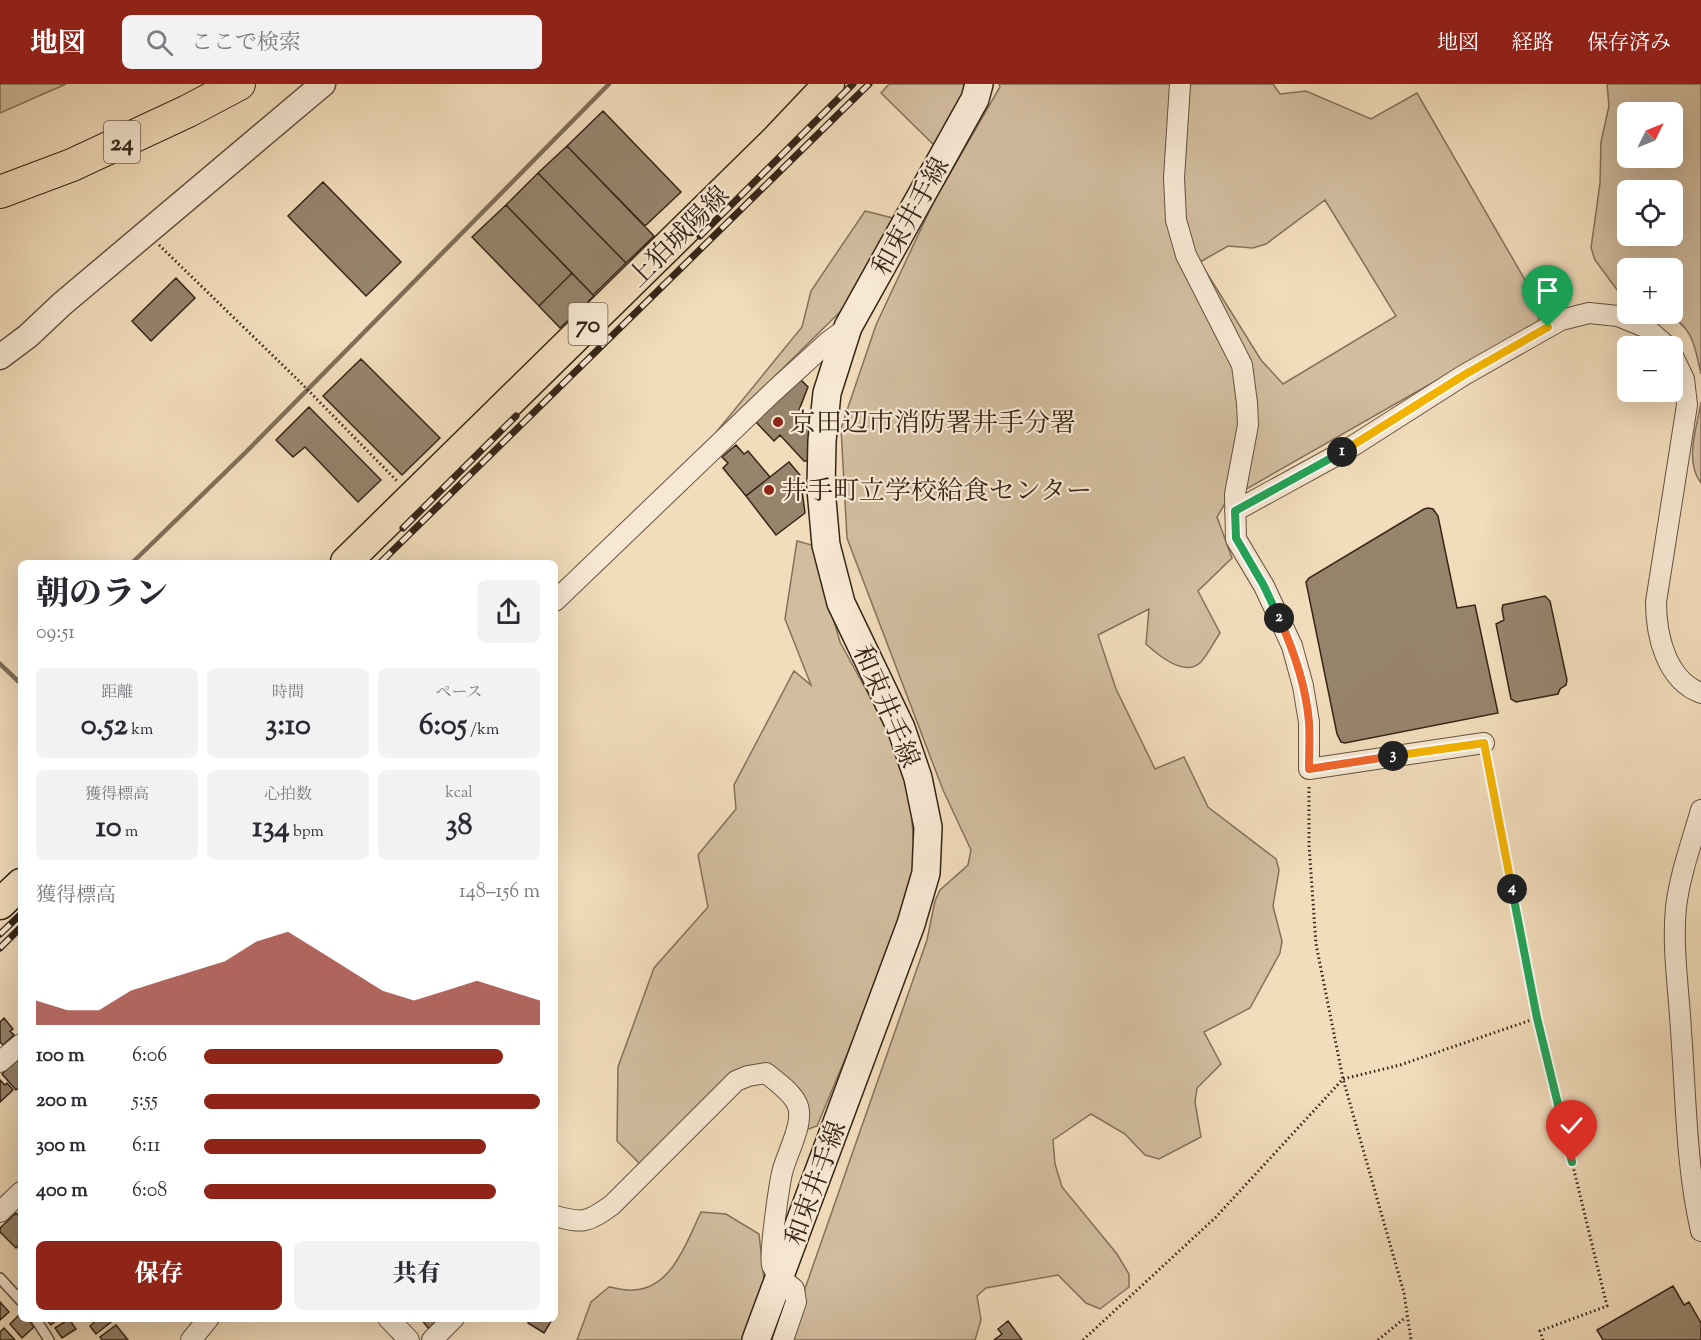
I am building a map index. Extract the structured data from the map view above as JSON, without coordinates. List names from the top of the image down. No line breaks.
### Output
{"streets":{"highway":["24"],"main road":["和束井手線","上狛城陽線","70"]},"places":["京田辺市消防署井手分署","井手町立学校給食センター"],"north":"top right","page":{"header":"地図","search":"ここで検索","nav":["地図","経路","保存済み"],"map_buttons":["+","−"],"pins":["1","2","3","4"],"heading":["朝のラン","09:51"],"stats":[["距離","0.52 km"],["時間","3:10"],["ペース","6:05 /km"],["獲得標高","10 m"],["心拍数","134 bpm"],["kcal","38"]],"chart":["獲得標高","148–156 m"],"list":[{"name":"100 m","note":"6:06"},{"name":"200 m","note":"5:55"},{"name":"300 m","note":"6:11"},{"name":"400 m","note":"6:08"}],"buttons":["保存","共有"]}}
